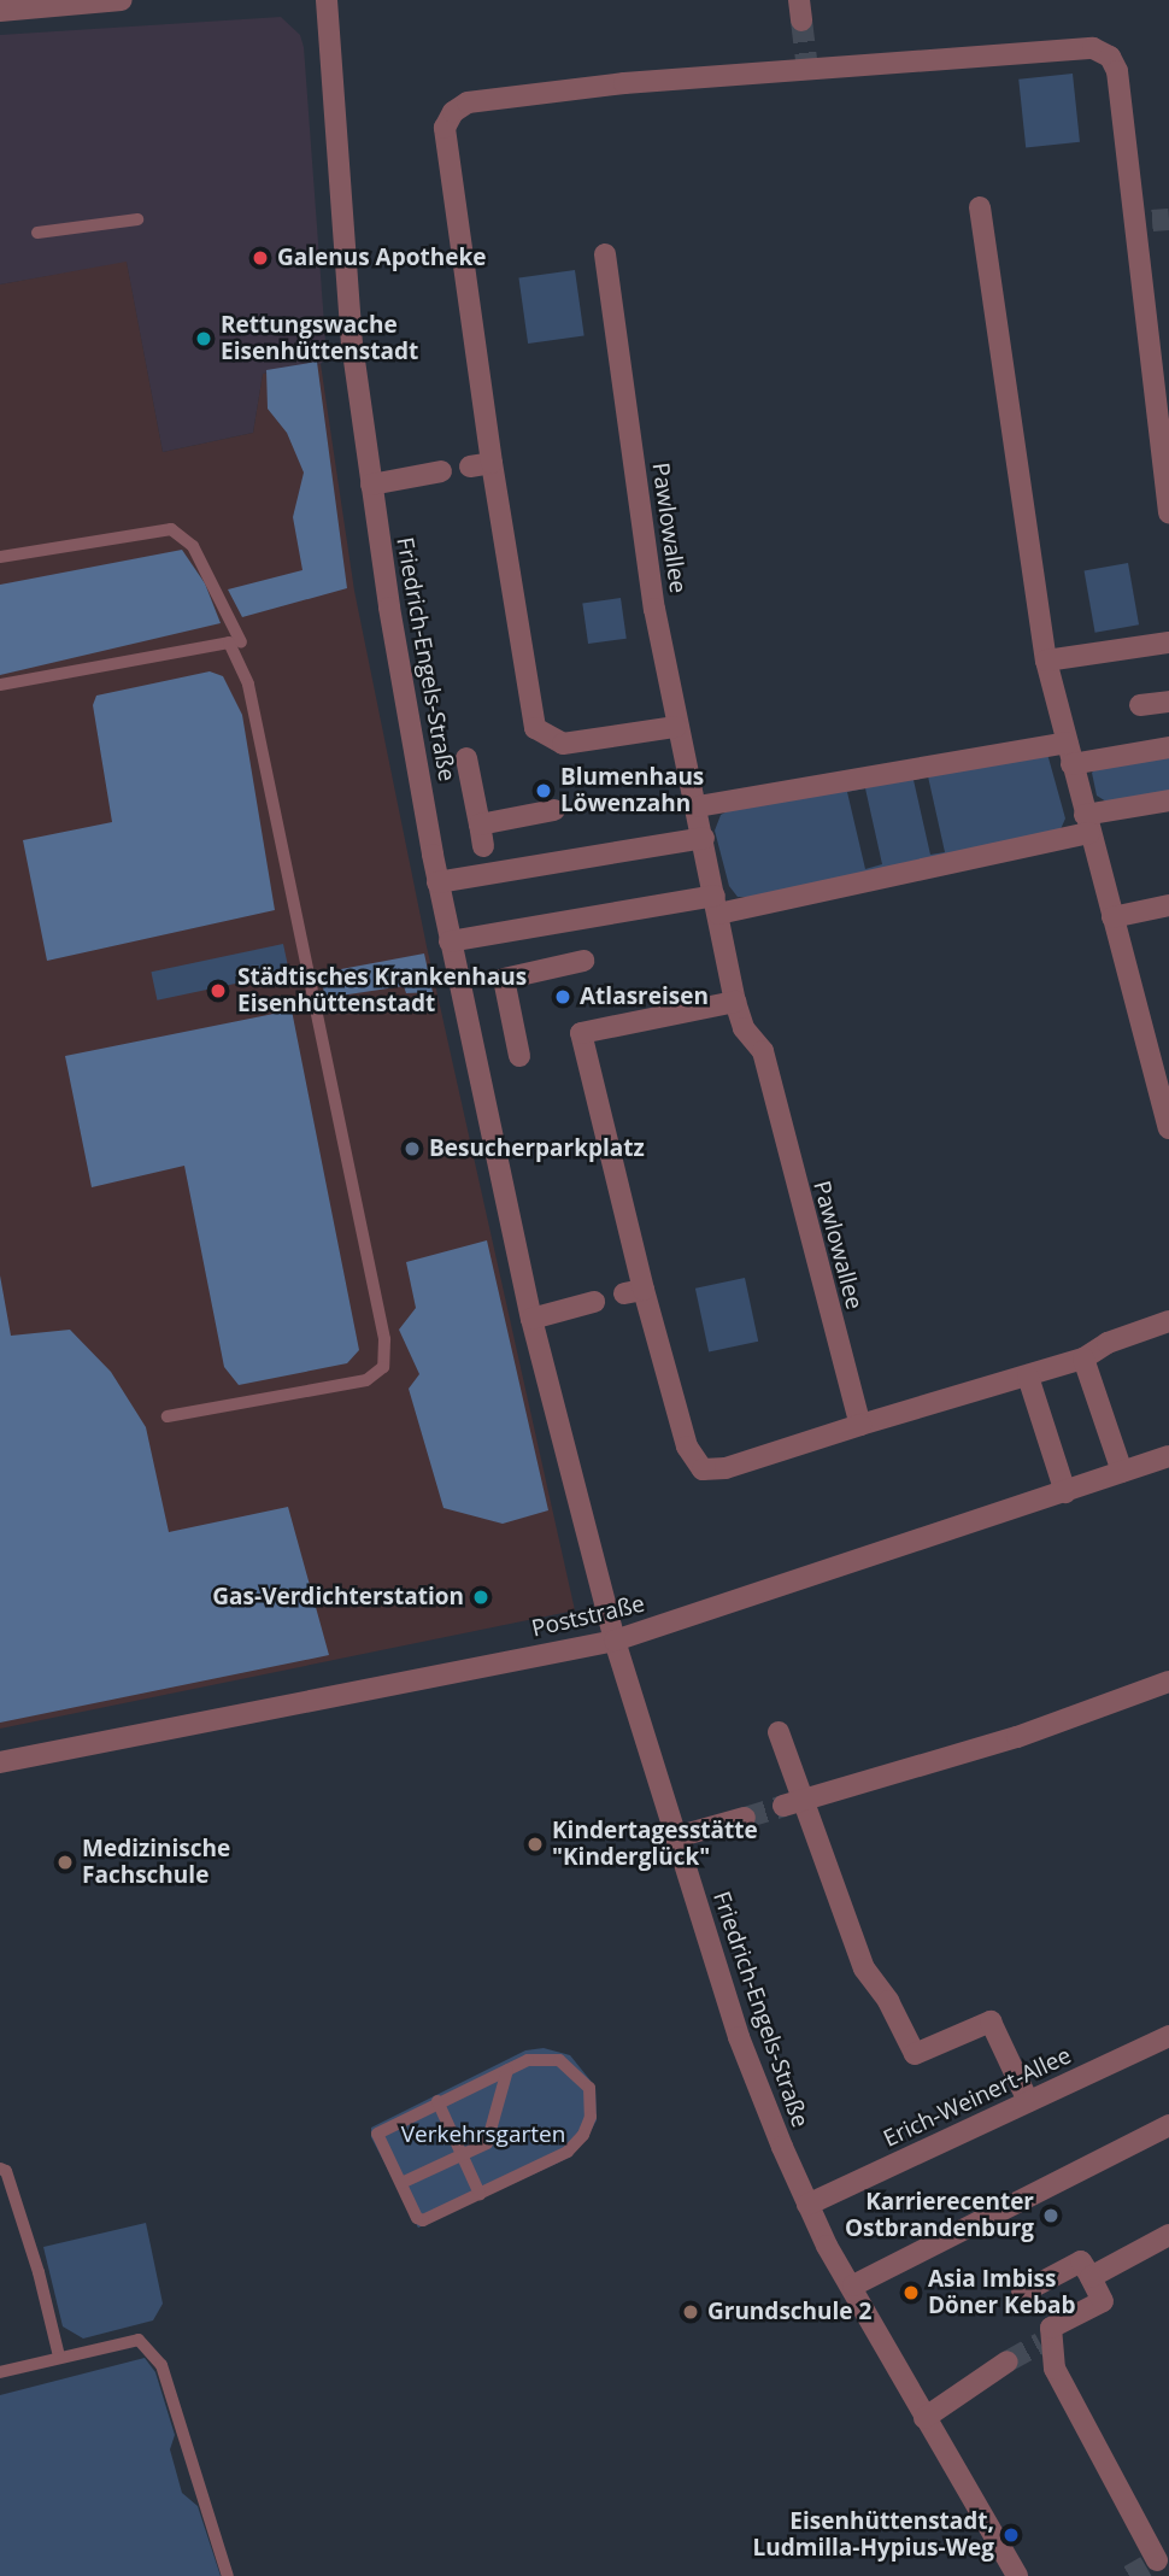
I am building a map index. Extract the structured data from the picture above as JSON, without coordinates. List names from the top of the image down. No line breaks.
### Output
{"streets":{"street":["Pawlowallee","Friedrich-Engels-Straße","Poststraße","Erich-Weinert-Allee"]},"crossings":[["Friedrich-Engels-Straße","Poststraße"],["Friedrich-Engels-Straße","Erich-Weinert-Allee"]],"parks":["Verkehrsgarten"],"places":["Galenus Apotheke","Rettungswache Eisenhüttenstadt","Blumenhaus Löwenzahn","Städtisches Krankenhaus Eisenhüttenstadt","Atlasreisen","Besucherparkplatz","Gas-Verdichterstation","Kindertagesstätte \"Kinderglück\"","Medizinische Fachschule","Karrierecenter Ostbrandenburg","Asia Imbiss Döner Kebab","Grundschule 2","Eisenhüttenstadt, Ludmilla-Hypius-Weg"]}
